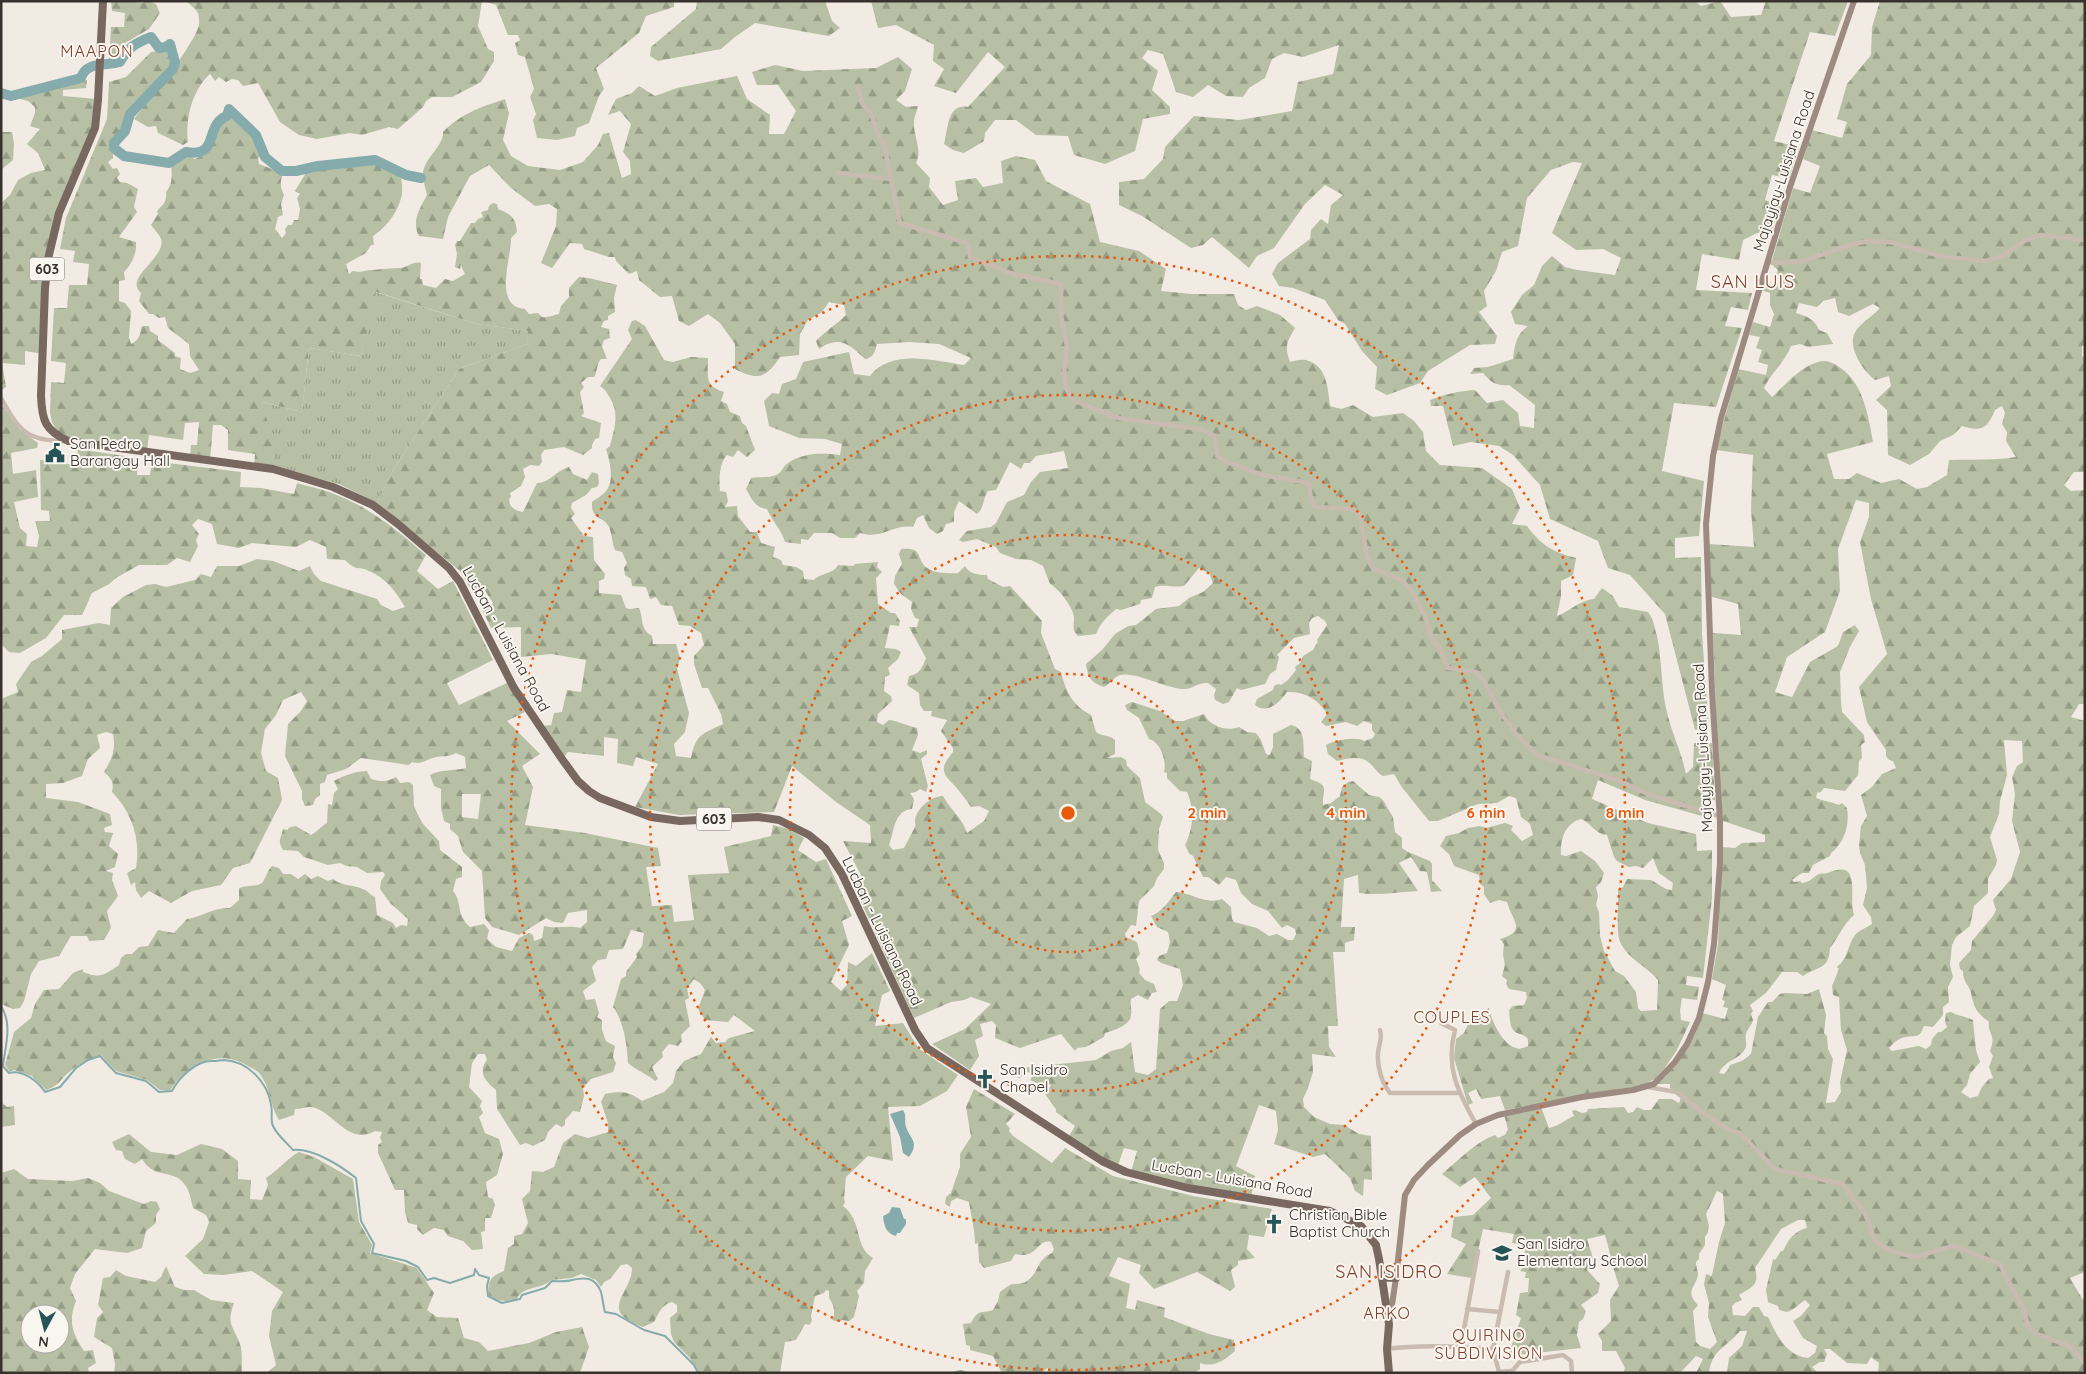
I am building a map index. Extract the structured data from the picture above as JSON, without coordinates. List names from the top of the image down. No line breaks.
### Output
{"streets":{"main road":["603","Lucban - Luisiana Road"],"street":["Majayjay-Luisiana Road"]},"crossings":[["Majayjay-Luisiana Road","603"],["603","Lucban - Luisiana Road"]],"districts":["MAAPON","SAN LUIS","COUPLES","SAN ISIDRO","ARKO","QUIRINO SUBDIVISION"],"places":{"public building":["San Pedro Barangay Hall"],"church":["San Isidro Chapel","Christian Bible Baptist Church"],"school or university":["San Isidro Elementary School"]},"north":"bottom","rings":["2 min","4 min","6 min","8 min"]}
